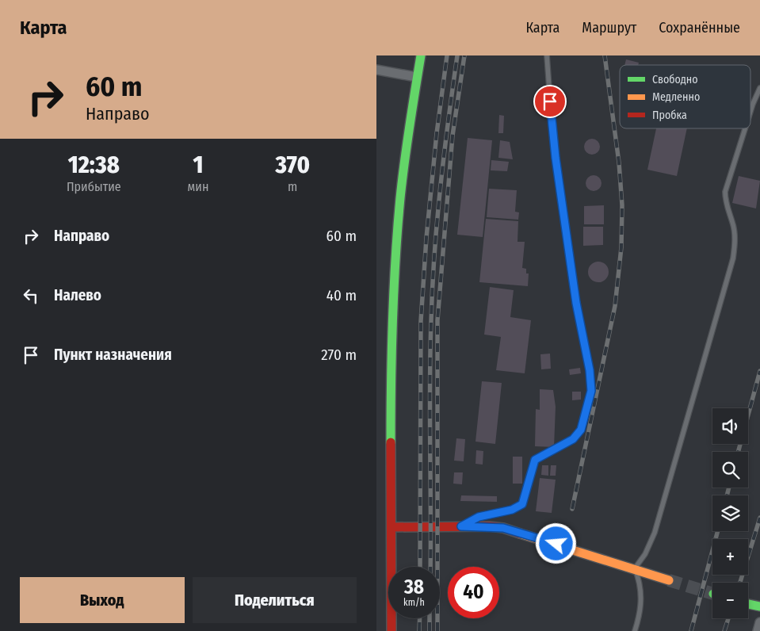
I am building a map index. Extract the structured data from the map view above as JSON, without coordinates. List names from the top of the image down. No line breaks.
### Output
{"legend":["Свободно","Медленно","Пробка"],"page":{"header":"Карта","nav":["Карта","Маршрут","Сохранённые"],"turn":["60 m","Направо"],"eta":["12:38","Прибытие","1","мин","370","m"],"list":[{"name":"Направо","value":"60 m"},{"name":"Налево","value":"40 m"},{"name":"Пункт назначения","value":"270 m"}],"map_buttons":["+","−"],"speed":"38 km/h","limit":"40","buttons":["Выход","Поделиться"]}}
